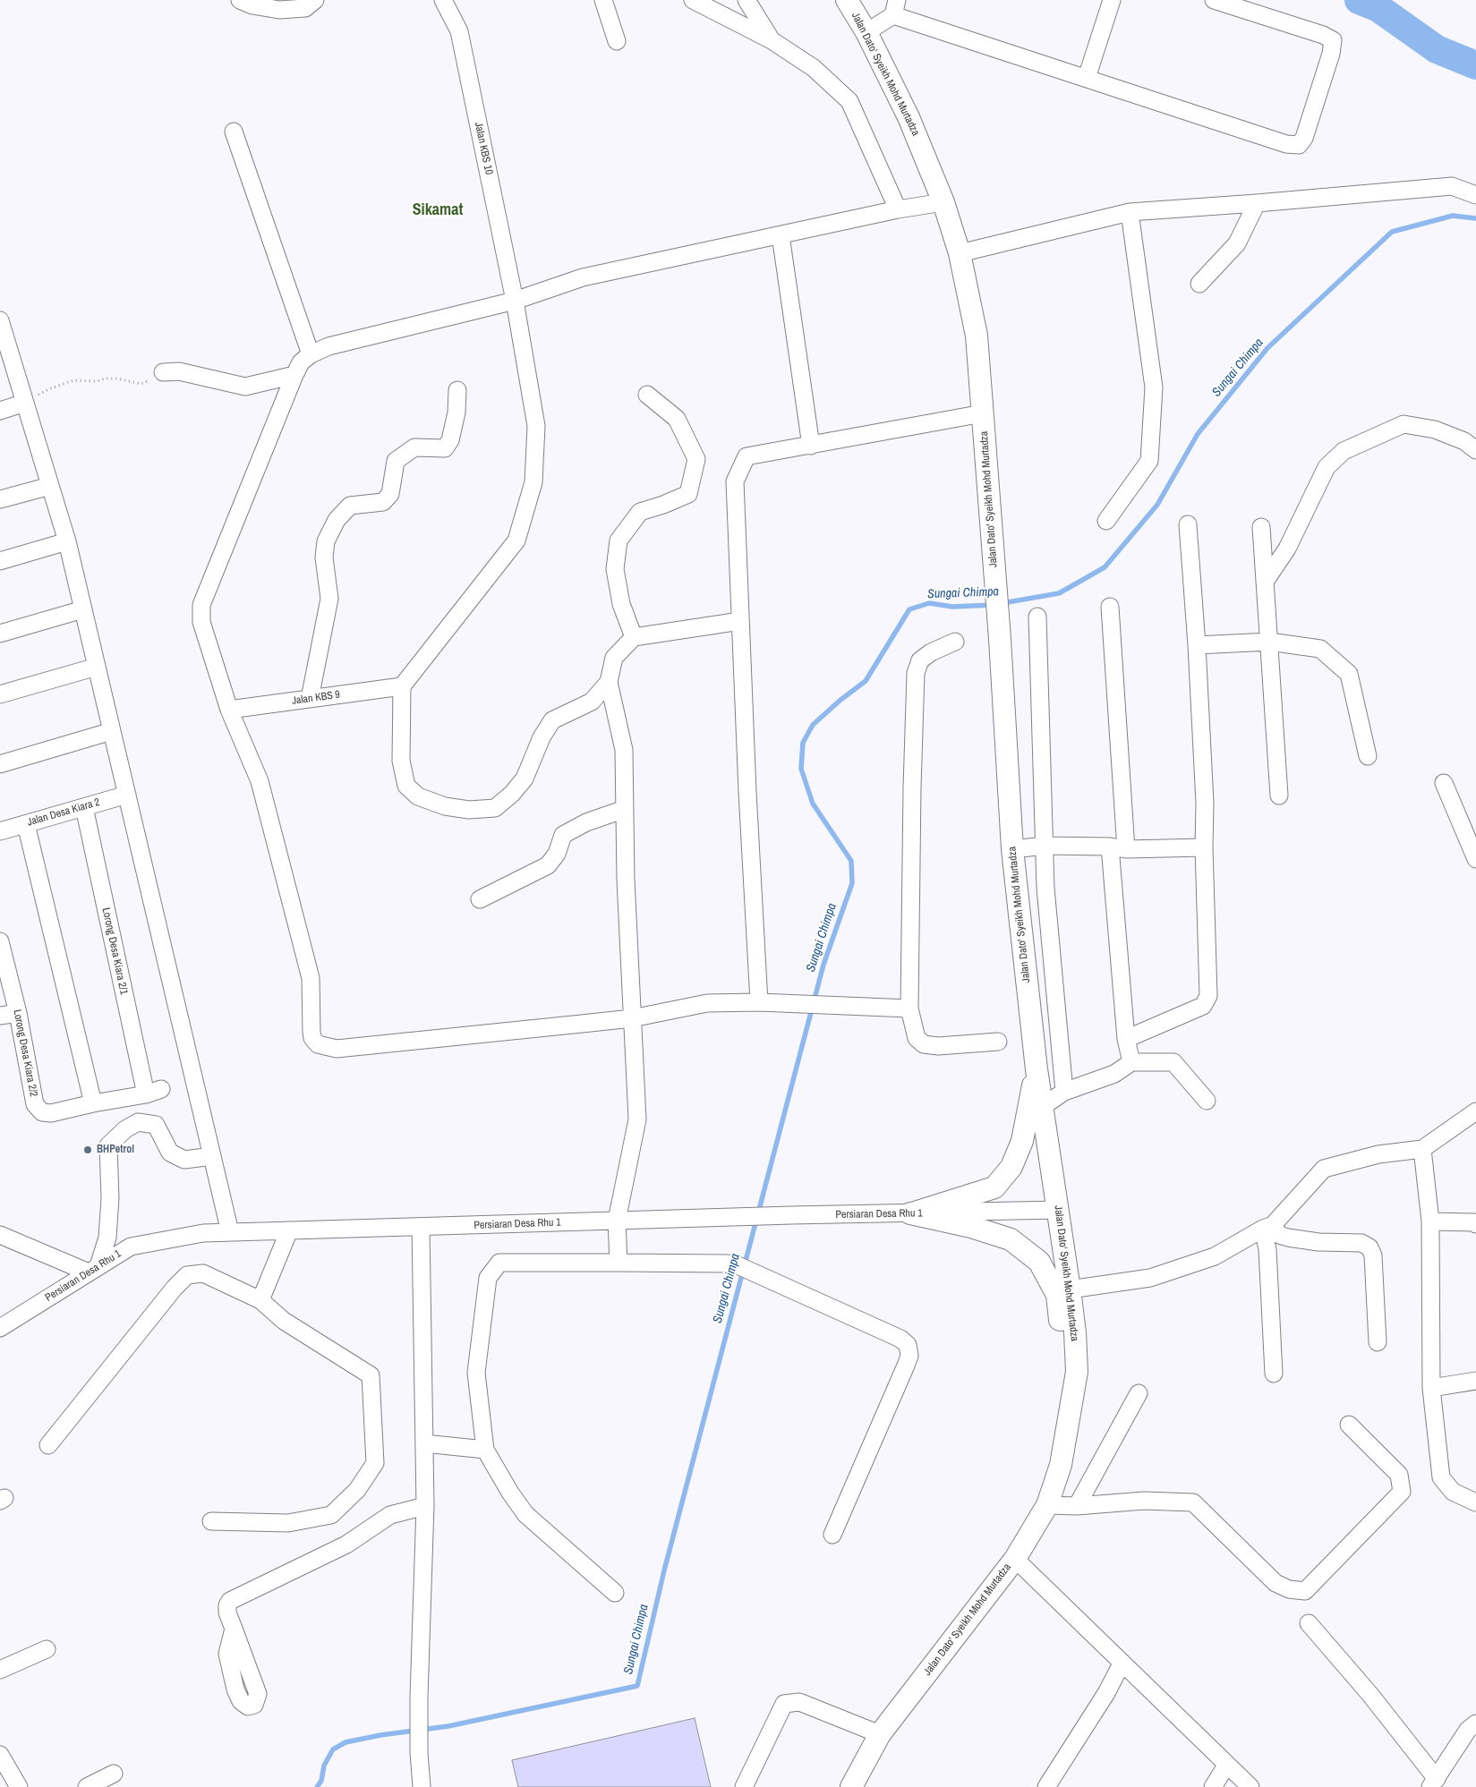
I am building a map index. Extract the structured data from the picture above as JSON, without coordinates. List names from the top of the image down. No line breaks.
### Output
{"streets":{"main road":["Jalan Dato' Syeikh Mohd Murtadza"],"street":["Jalan KBS 10","Jalan KBS 9","Jalan Desa Kiara 2","Lorong Desa Kiara 2/1","Lorong Desa Kiara 2/2","Persiaran Desa Rhu 1"]},"crossings":[["Jalan Dato' Syeikh Mohd Murtadza","Persiaran Desa Rhu 1"],["Jalan KBS 10","Jalan KBS 9"],["Jalan Desa Kiara 2","Lorong Desa Kiara 2/1"],["Lorong Desa Kiara 2/1","Lorong Desa Kiara 2/2"]],"districts":["Sikamat"],"water":["Sungai Chimpa"],"places":["BHPetrol"]}
